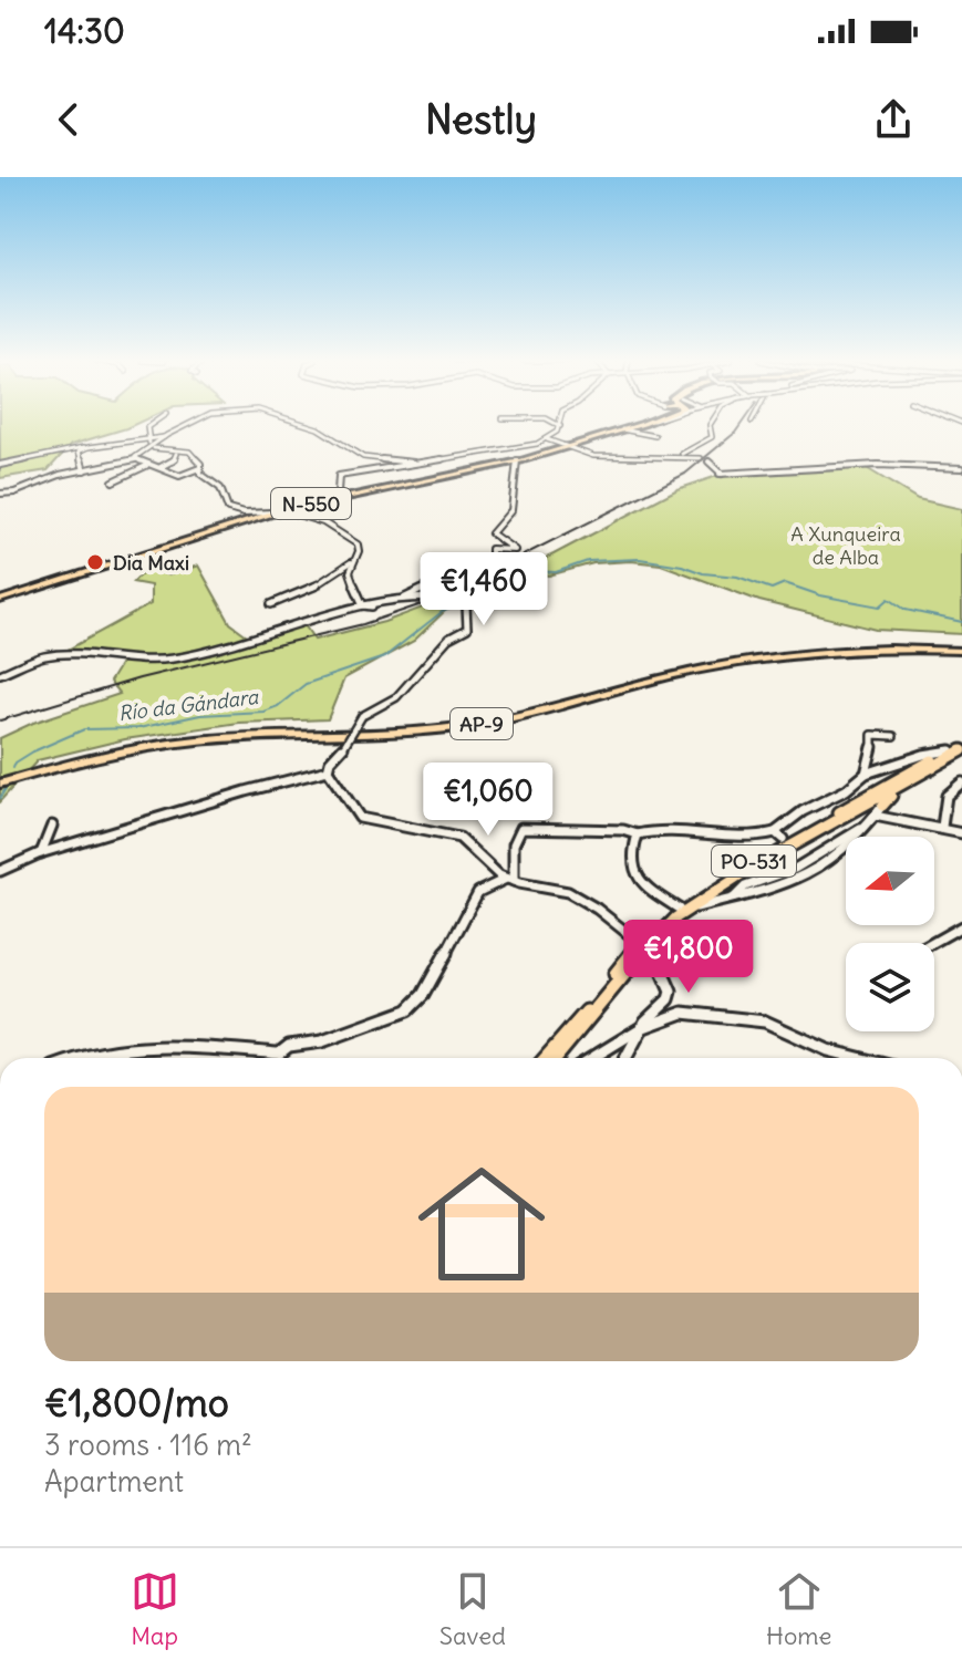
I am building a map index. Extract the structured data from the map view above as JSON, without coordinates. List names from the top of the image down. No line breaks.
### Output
{"streets":{"highway":["N-550","AP-9"],"main road":["PO-531"]},"water":["Río da Gándara"],"parks":["A Xunqueira de Alba"],"places":["Dia Maxi"],"north":"left","page":{"status":"14:30","header":"Nestly","price":["€1,460","€1,060","€1,800"],"list":[{"name":"€1,800/mo","note":"3 rooms · 116 m² · Apartment"}],"tabs":["Map","Saved","Home"]}}
